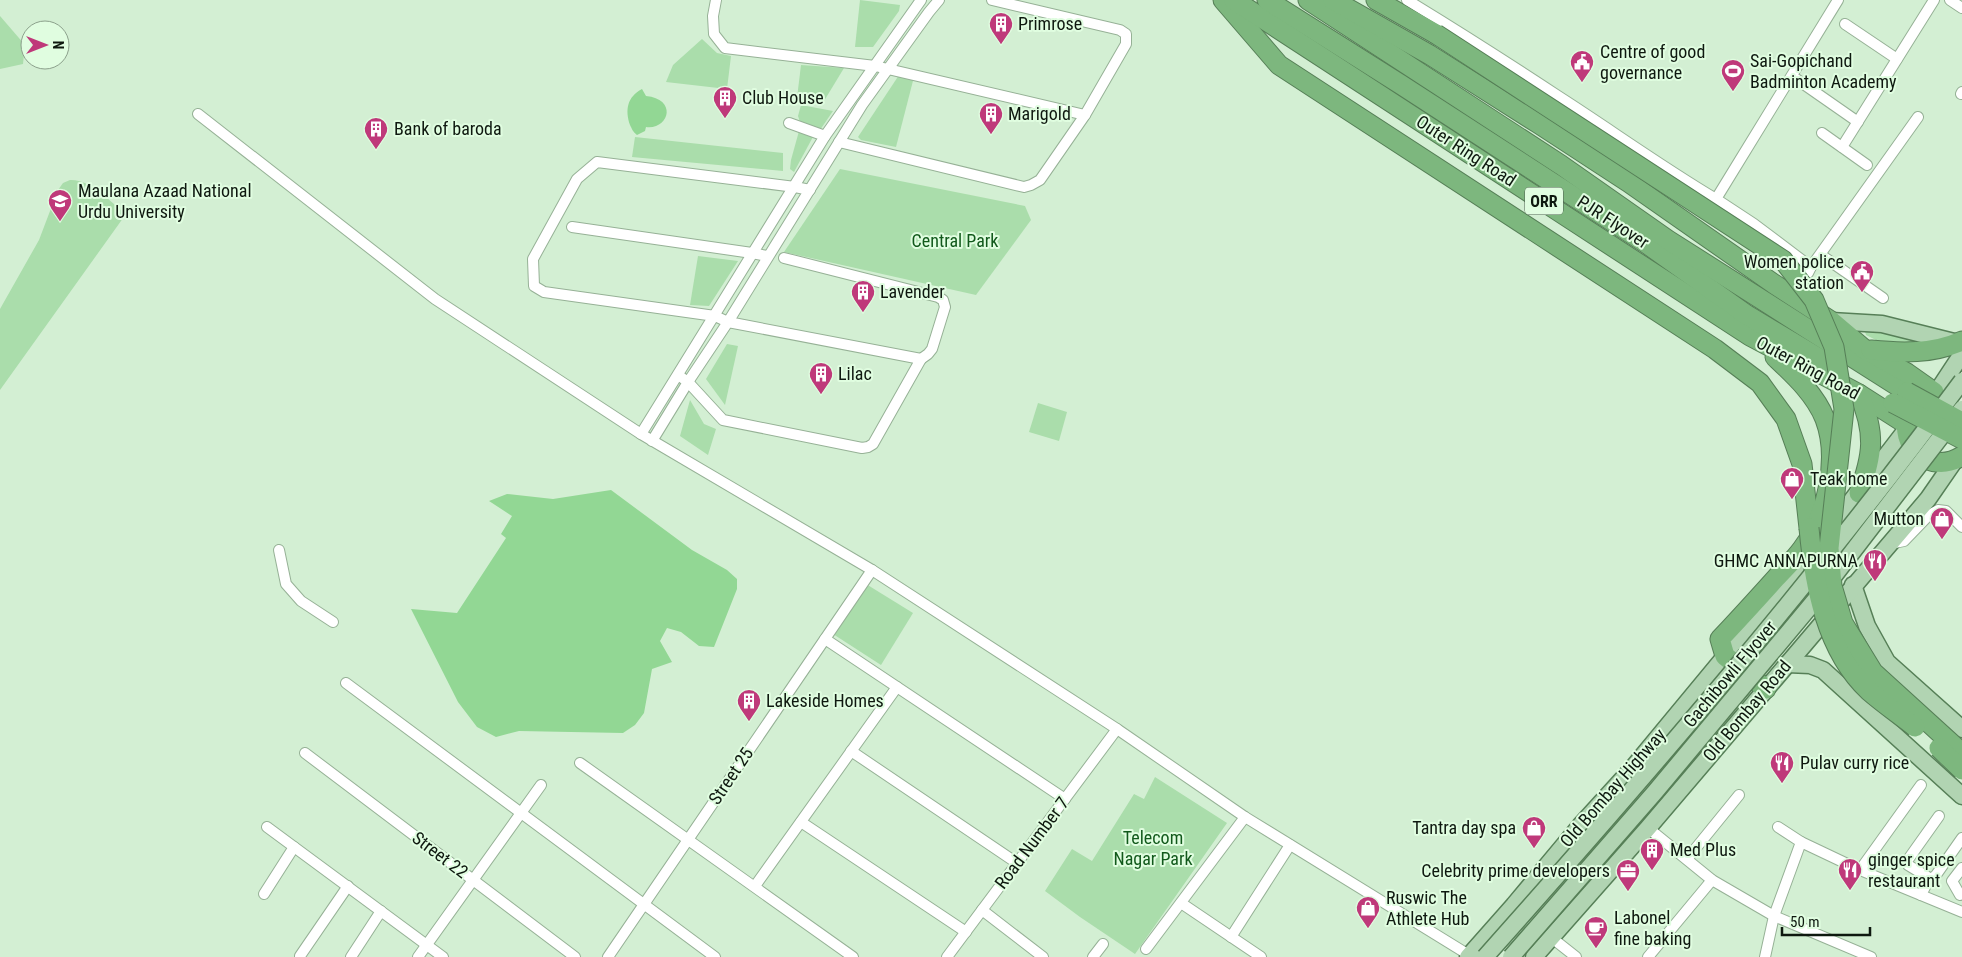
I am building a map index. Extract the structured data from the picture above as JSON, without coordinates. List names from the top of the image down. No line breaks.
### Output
{"streets":{"highway":["Outer Ring Road","ORR","PJR Flyover"],"main road":["Gachibowli Flyover","Old Bombay Road","Old Bombay Highway"],"street":["Street 25","Road Number 7","Street 22"]},"crossings":[["Outer Ring Road","Old Bombay Highway"],["Gachibowli Flyover","Old Bombay Highway"]],"parks":["Central Park","Telecom Nagar Park"],"places":{"building":["Primrose","Club House","Marigold","Bank of baroda","Lavender","Lilac","Lakeside Homes","Med Plus"],"public building":["Centre of good governance","Women police station"],"sports":["Sai-Gopichand Badminton Academy"],"school or university":["Maulana Azaad National Urdu University"],"shop":["Teak home","Mutton","Tantra day spa","Ruswic The Athlete Hub"],"restaurant":["GHMC ANNAPURNA","Pulav curry rice","ginger spice restaurant"],"office":["Celebrity prime developers"],"cafe":["Labonel fine baking"]},"scale_bar":"50 m","north":"right"}
